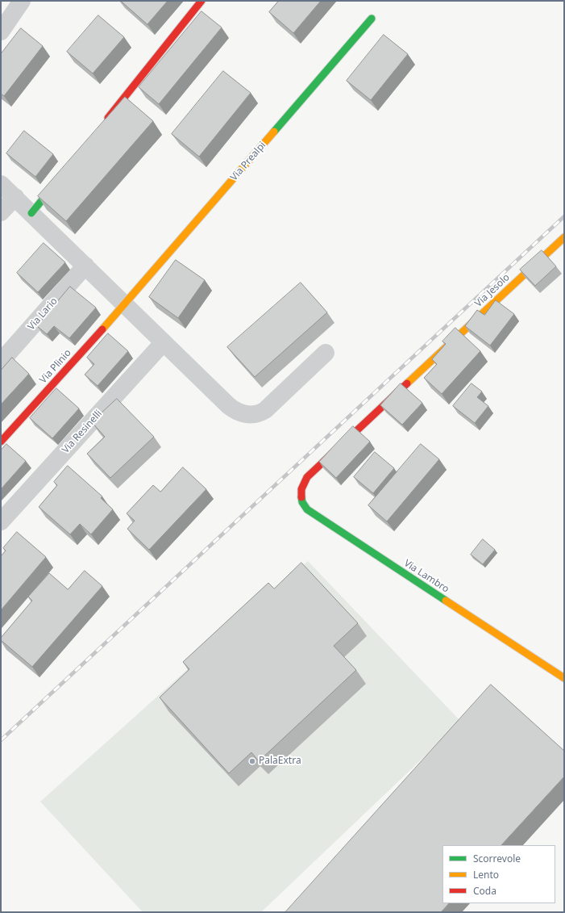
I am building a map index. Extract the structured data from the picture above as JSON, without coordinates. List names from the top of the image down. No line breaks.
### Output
{"streets":{"street":["Via Prealpi","Via Jesolo","Via Lario","Via Plinio","Via Resinelli","Via Lambro"]},"crossings":[["Via Prealpi","Via Plinio"],["Via Jesolo","Via Lambro"]],"places":["PalaExtra"],"legend":["Scorrevole","Lento","Coda"]}
